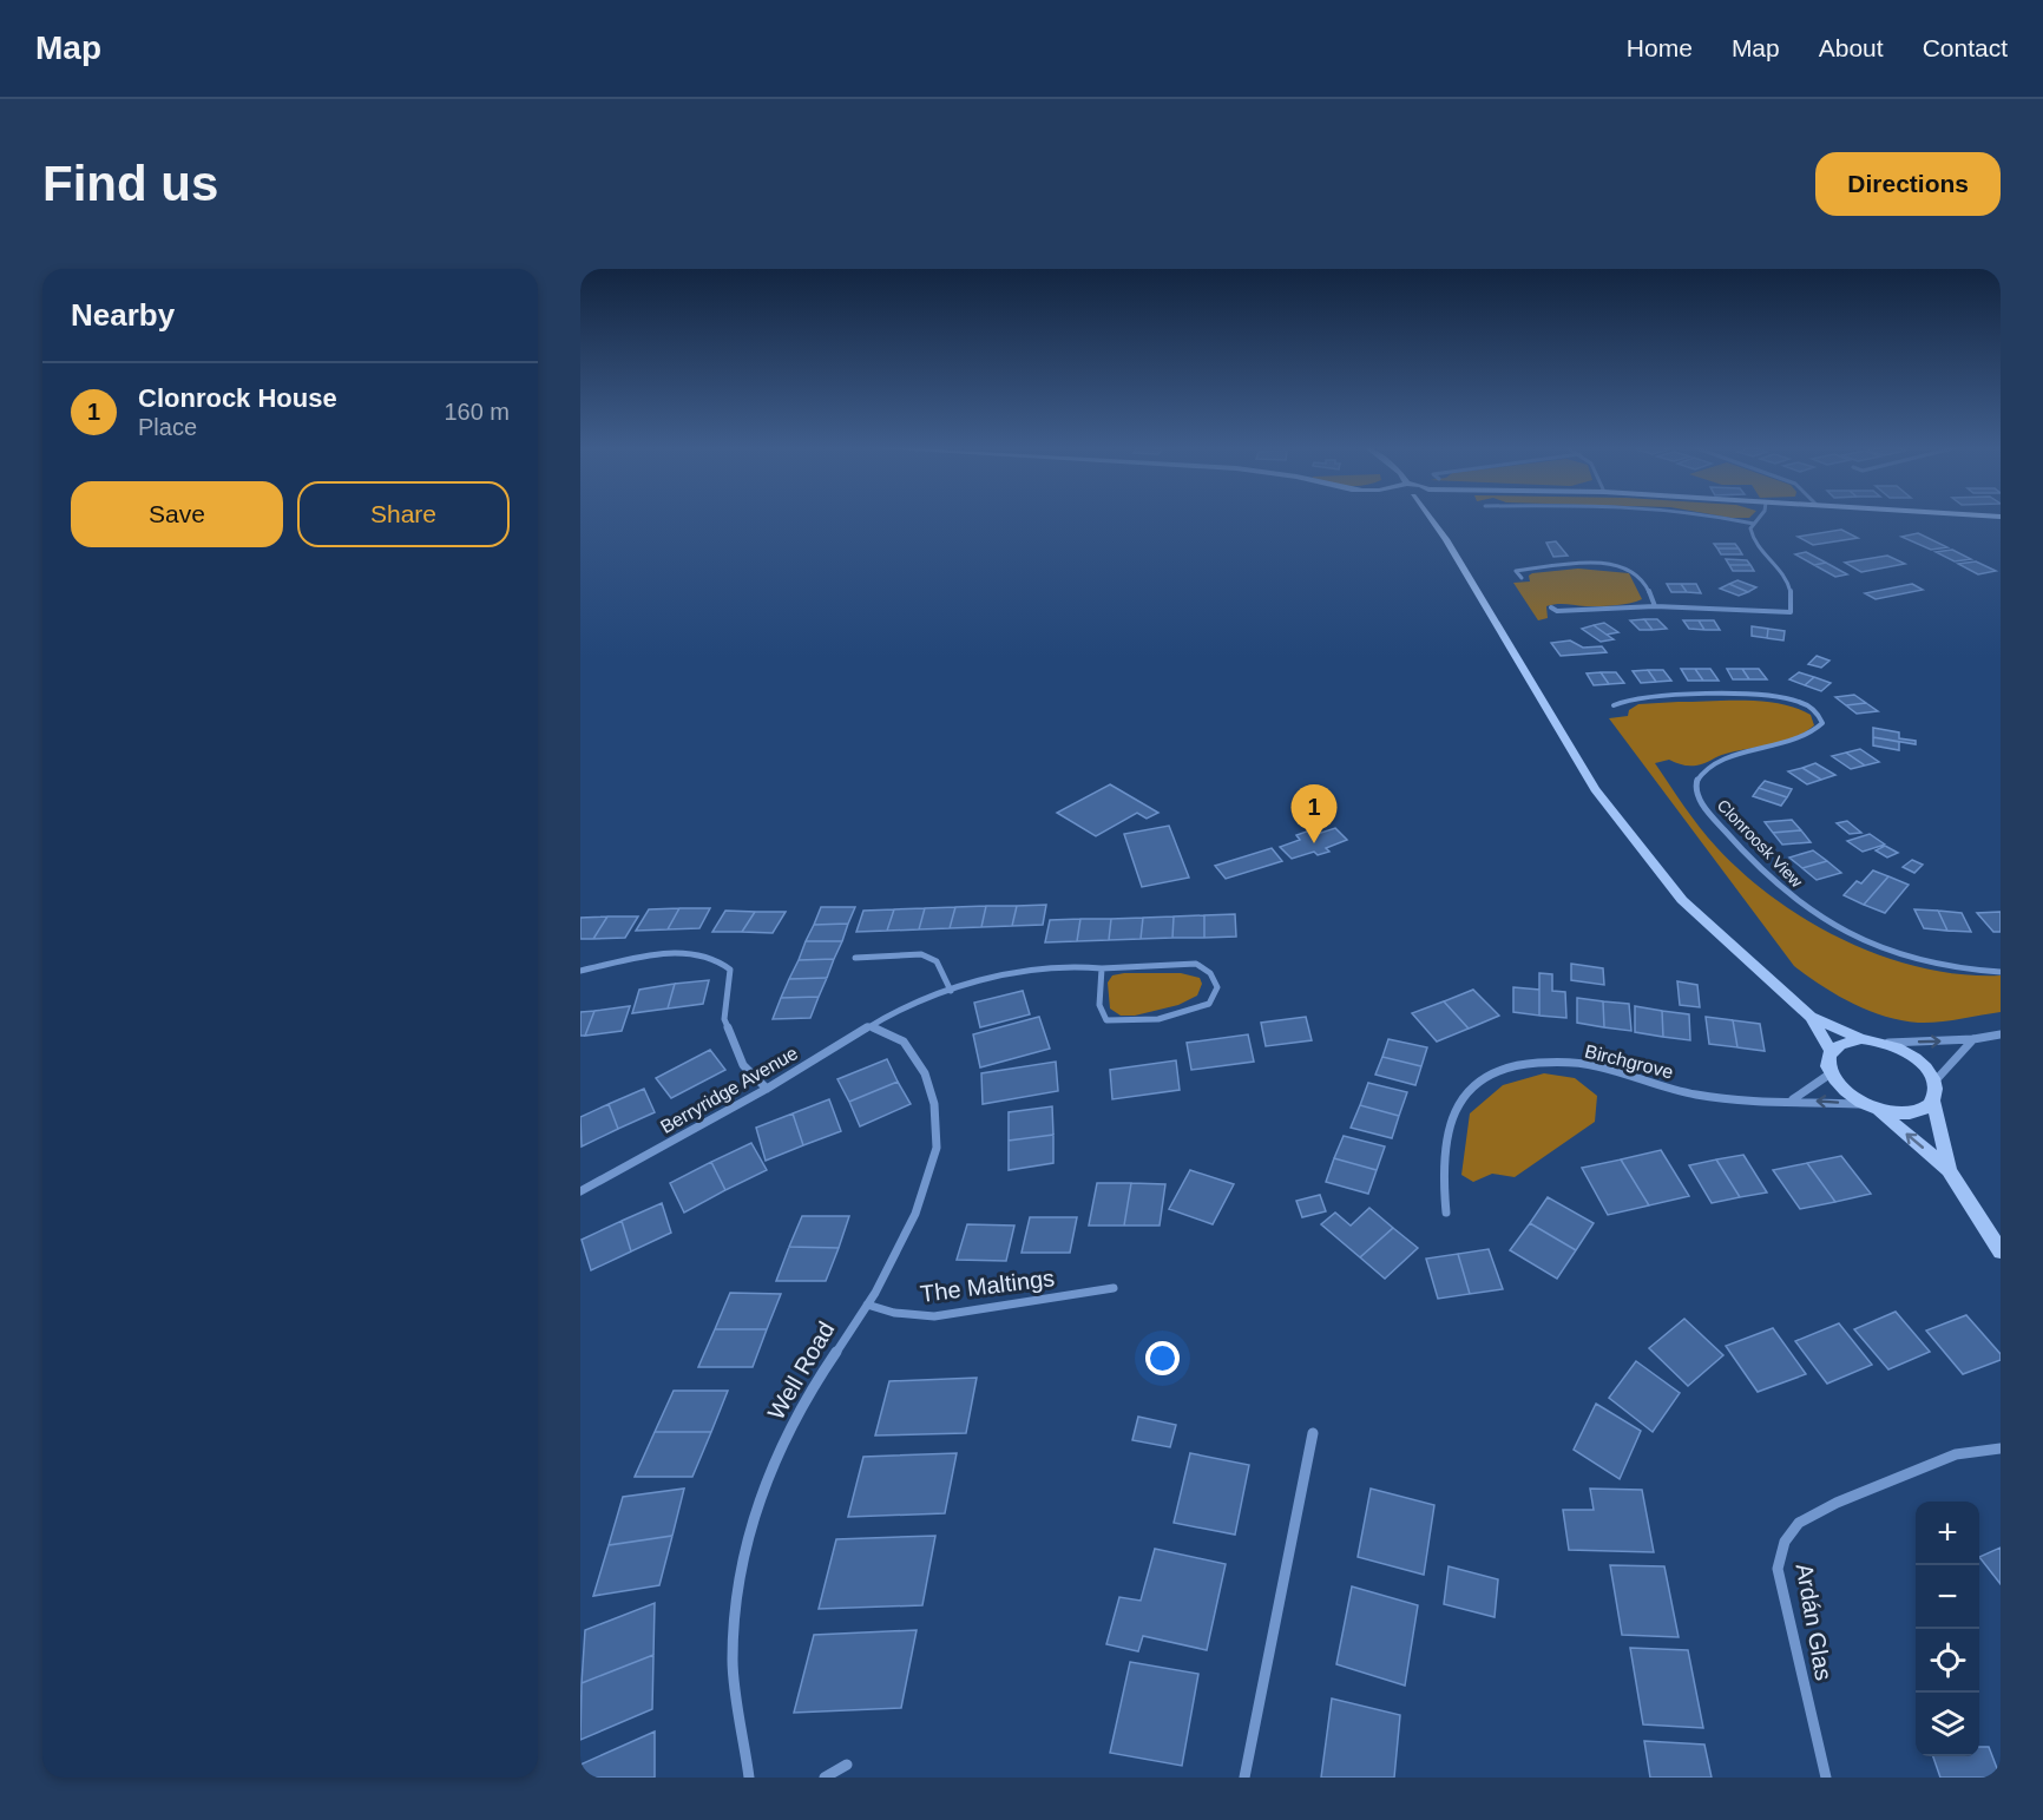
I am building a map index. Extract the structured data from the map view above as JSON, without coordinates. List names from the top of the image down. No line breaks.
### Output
{"streets":{"street":["Clonroosk View","Birchgrove","Berryridge Avenue","The Maltings","Well Road","Ardán Glas"]},"crossings":[["Berryridge Avenue","Well Road"],["The Maltings","Well Road"]],"page":{"header":"Map","nav":["Home","Map","About","Contact"],"buttons":["Directions",["Save","Share"]],"title":"Find us","heading":"Nearby","list":[{"mark":"1","name":"Clonrock House","note":"Place","value":"160 m"}],"pins":"1","map_buttons":["+","−"]}}
